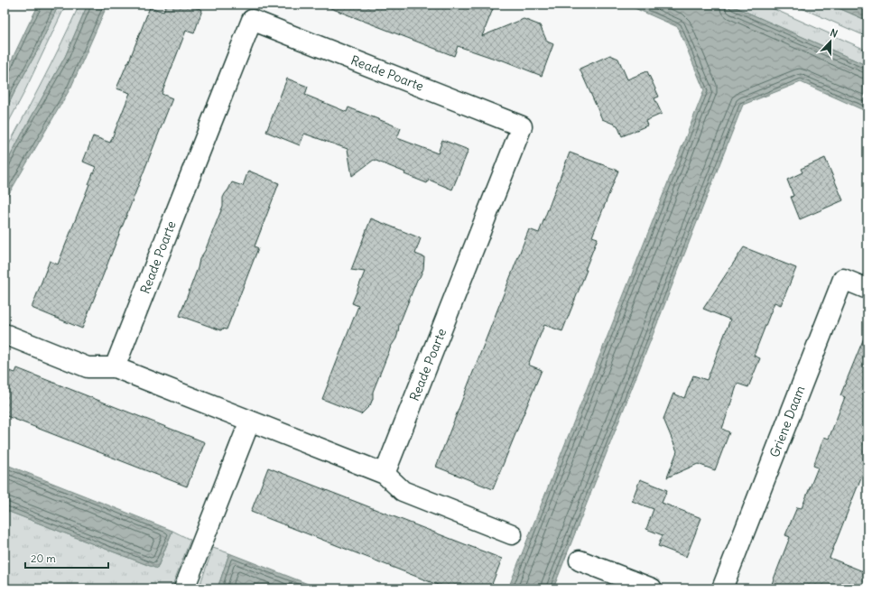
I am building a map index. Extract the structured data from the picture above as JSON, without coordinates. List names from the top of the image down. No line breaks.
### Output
{"streets":{"street":["Reade Poarte","Griene Daam"]},"scale_bar":"20 m","north":"top"}
